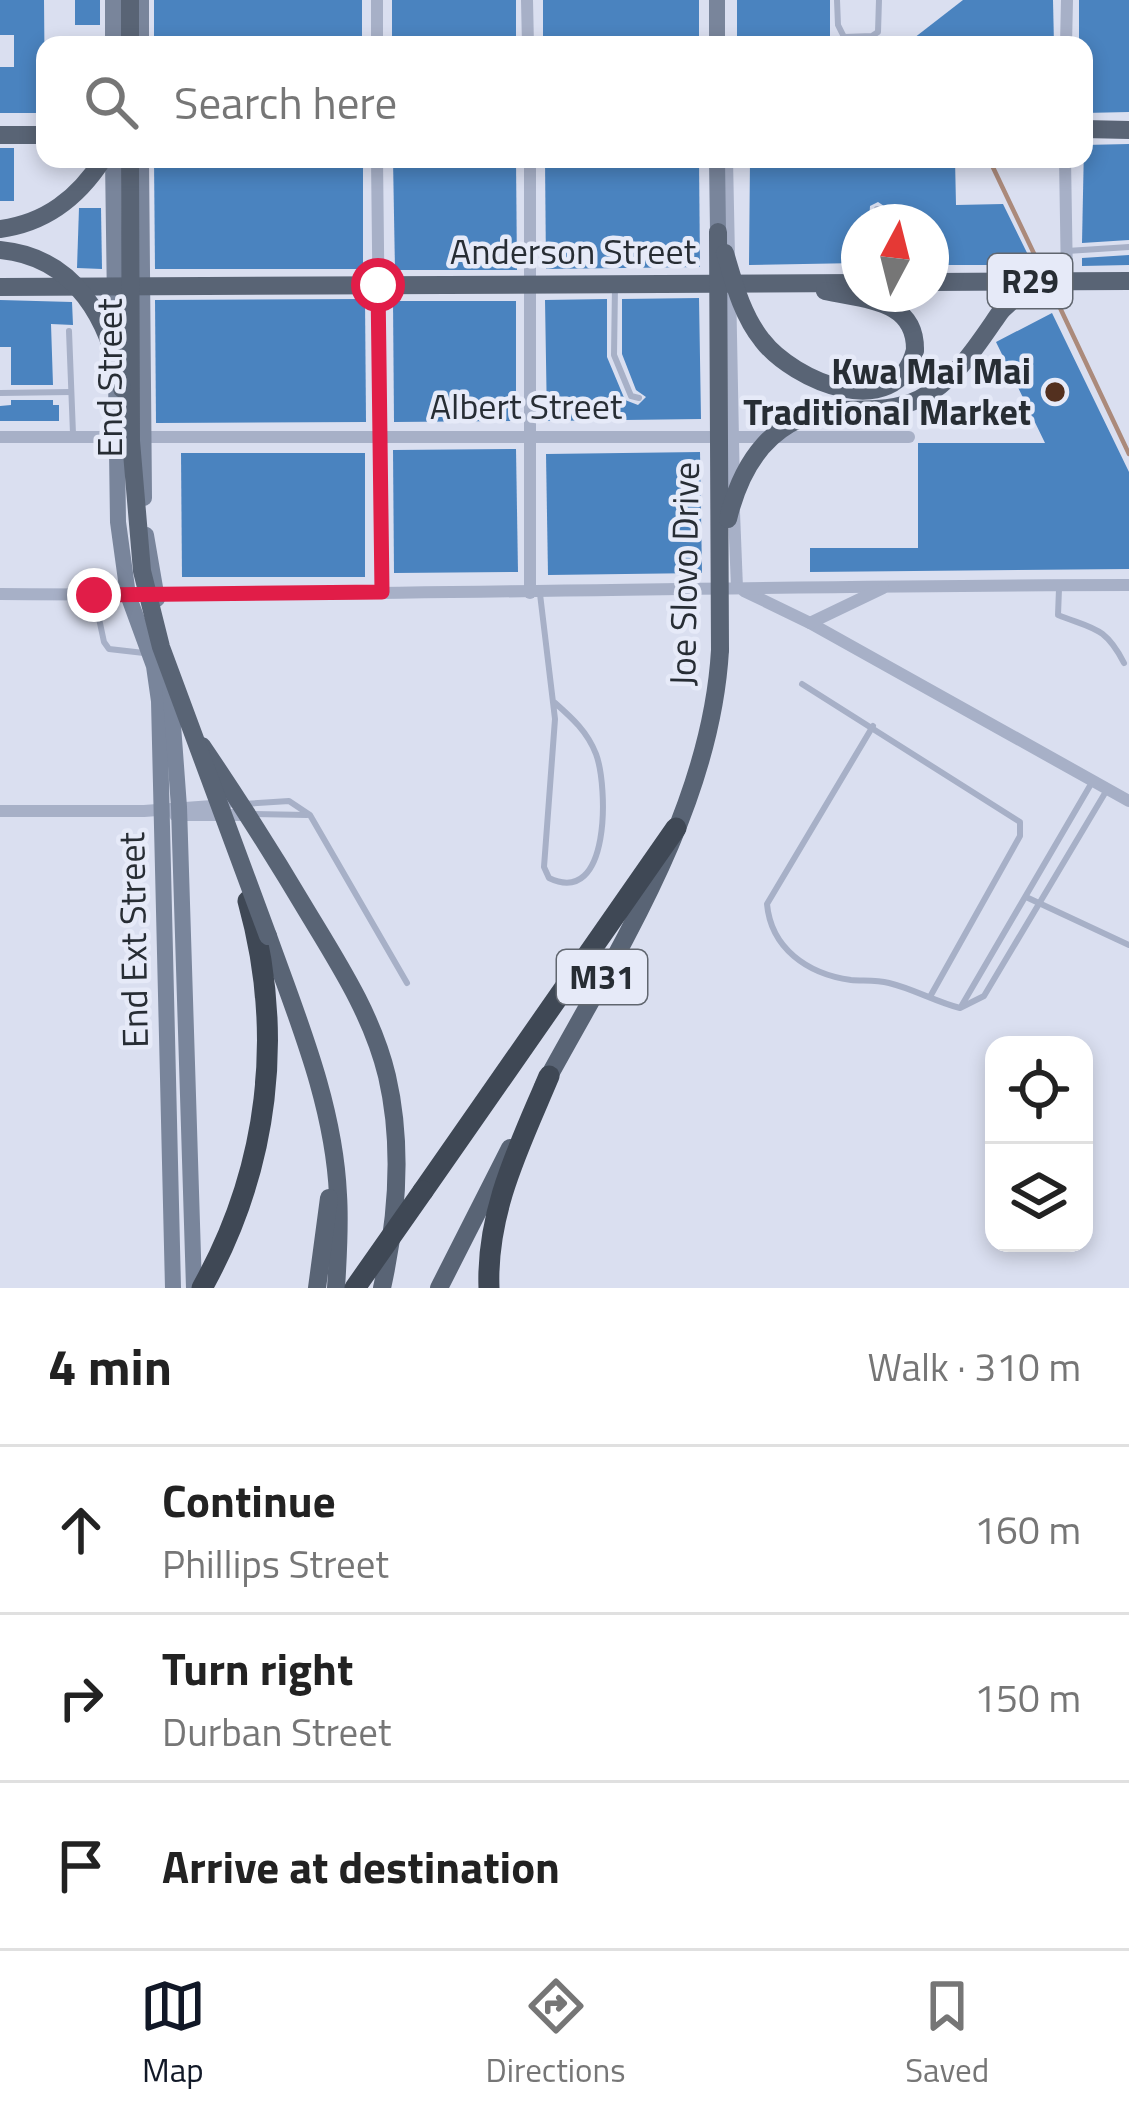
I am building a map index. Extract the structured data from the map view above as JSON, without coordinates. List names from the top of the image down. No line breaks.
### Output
{"streets":{"main road":["Anderson Street","R29","Joe Slovo Drive","M31"],"street":["End Street","Albert Street","End Ext Street"]},"crossings":[["Anderson Street","End Street"],["End Street","Albert Street"],["End Street","End Ext Street"]],"places":["Kwa Mai Mai Traditional Market"],"north":"top","page":{"search":"Search here","heading":["4 min","Walk · 310 m"],"list":[["Continue","Phillips Street","160 m"],["Turn right","Durban Street","150 m"],"Arrive at destination"],"nav":["Map","Directions","Saved"]}}
